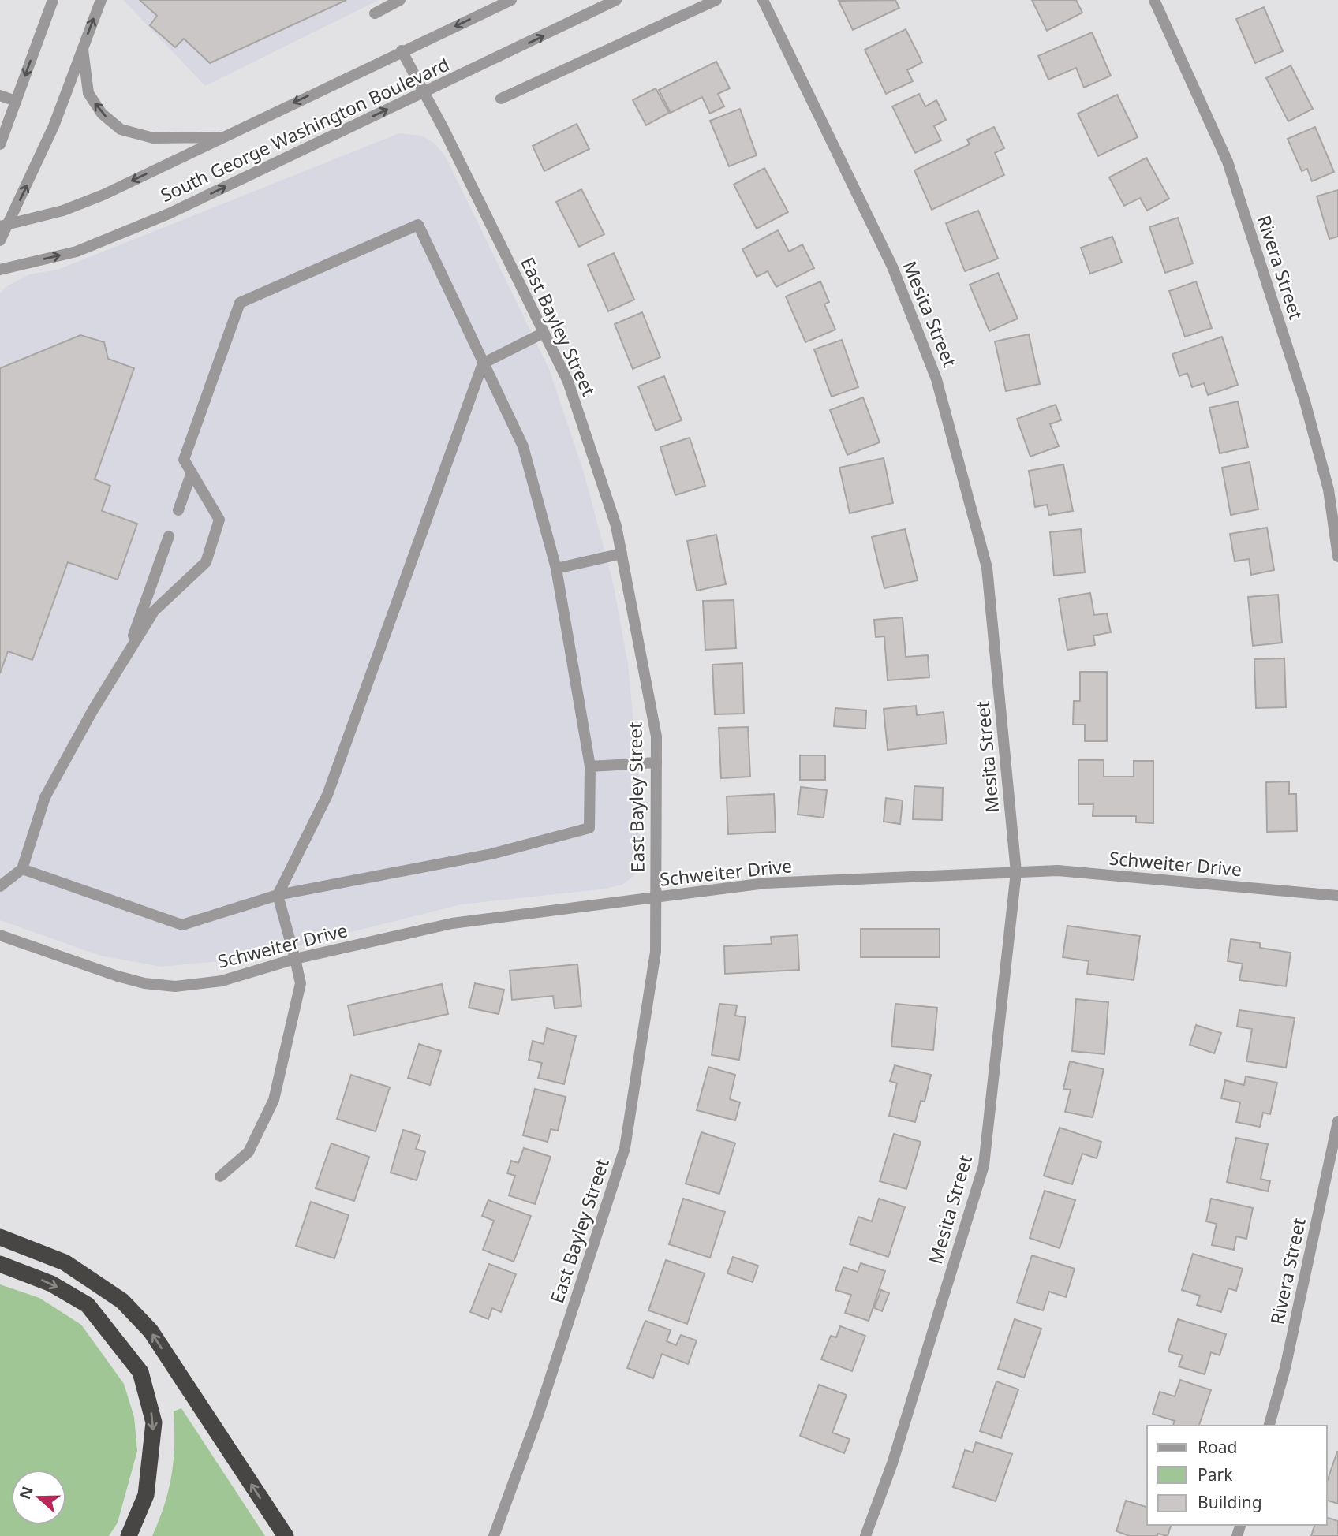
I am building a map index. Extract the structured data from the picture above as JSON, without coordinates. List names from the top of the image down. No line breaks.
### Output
{"streets":{"street":["South George Washington Boulevard","Rivera Street","Mesita Street","East Bayley Street","Schweiter Drive"]},"crossings":[["South George Washington Boulevard","East Bayley Street"],["Mesita Street","Schweiter Drive"],["East Bayley Street","Schweiter Drive"]],"legend":["Road","Park","Building"],"north":"left"}
